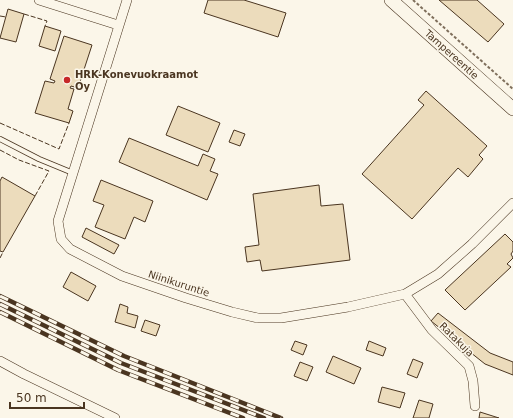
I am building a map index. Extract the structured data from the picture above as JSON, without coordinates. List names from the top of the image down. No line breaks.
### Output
{"streets":{"main road":["Tampereentie"],"street":["Niinikuruntie","Ratakuja"]},"crossings":[["Niinikuruntie","Ratakuja"]],"places":["HRK-Konevuokraamot Oy"],"scale_bar":"50 m"}
